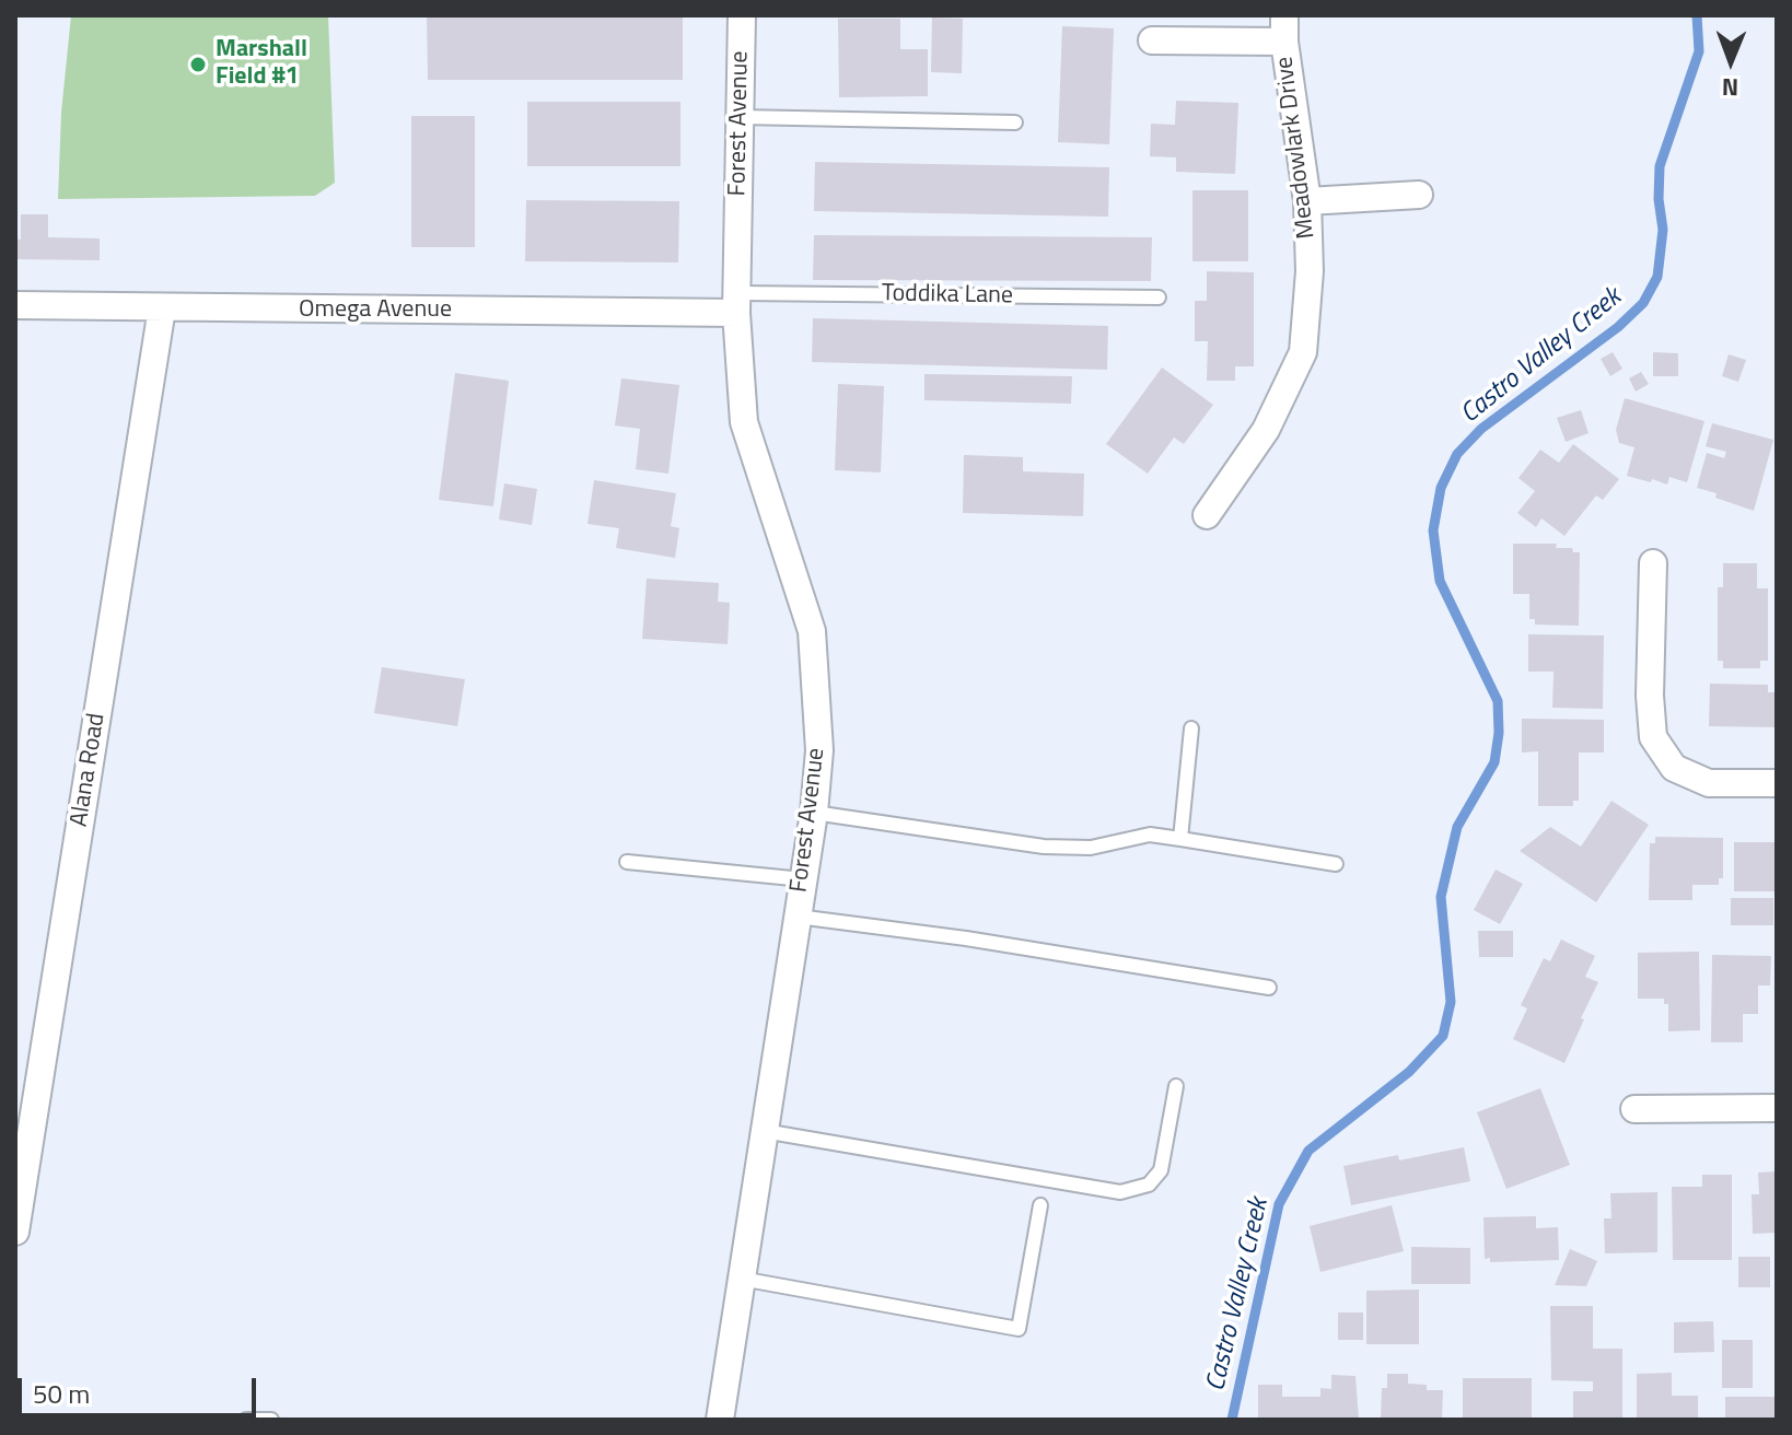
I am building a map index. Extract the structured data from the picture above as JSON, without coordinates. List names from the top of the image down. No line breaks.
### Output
{"streets":{"street":["Forest Avenue","Meadowlark Drive","Omega Avenue","Alana Road"],"lane":["Toddika Lane"]},"crossings":[["Forest Avenue","Toddika Lane"],["Forest Avenue","Omega Avenue"],["Toddika Lane","Omega Avenue"],["Omega Avenue","Alana Road"]],"water":["Castro Valley Creek"],"places":["Marshall Field #1"],"scale_bar":"50 m","north":"bottom"}
